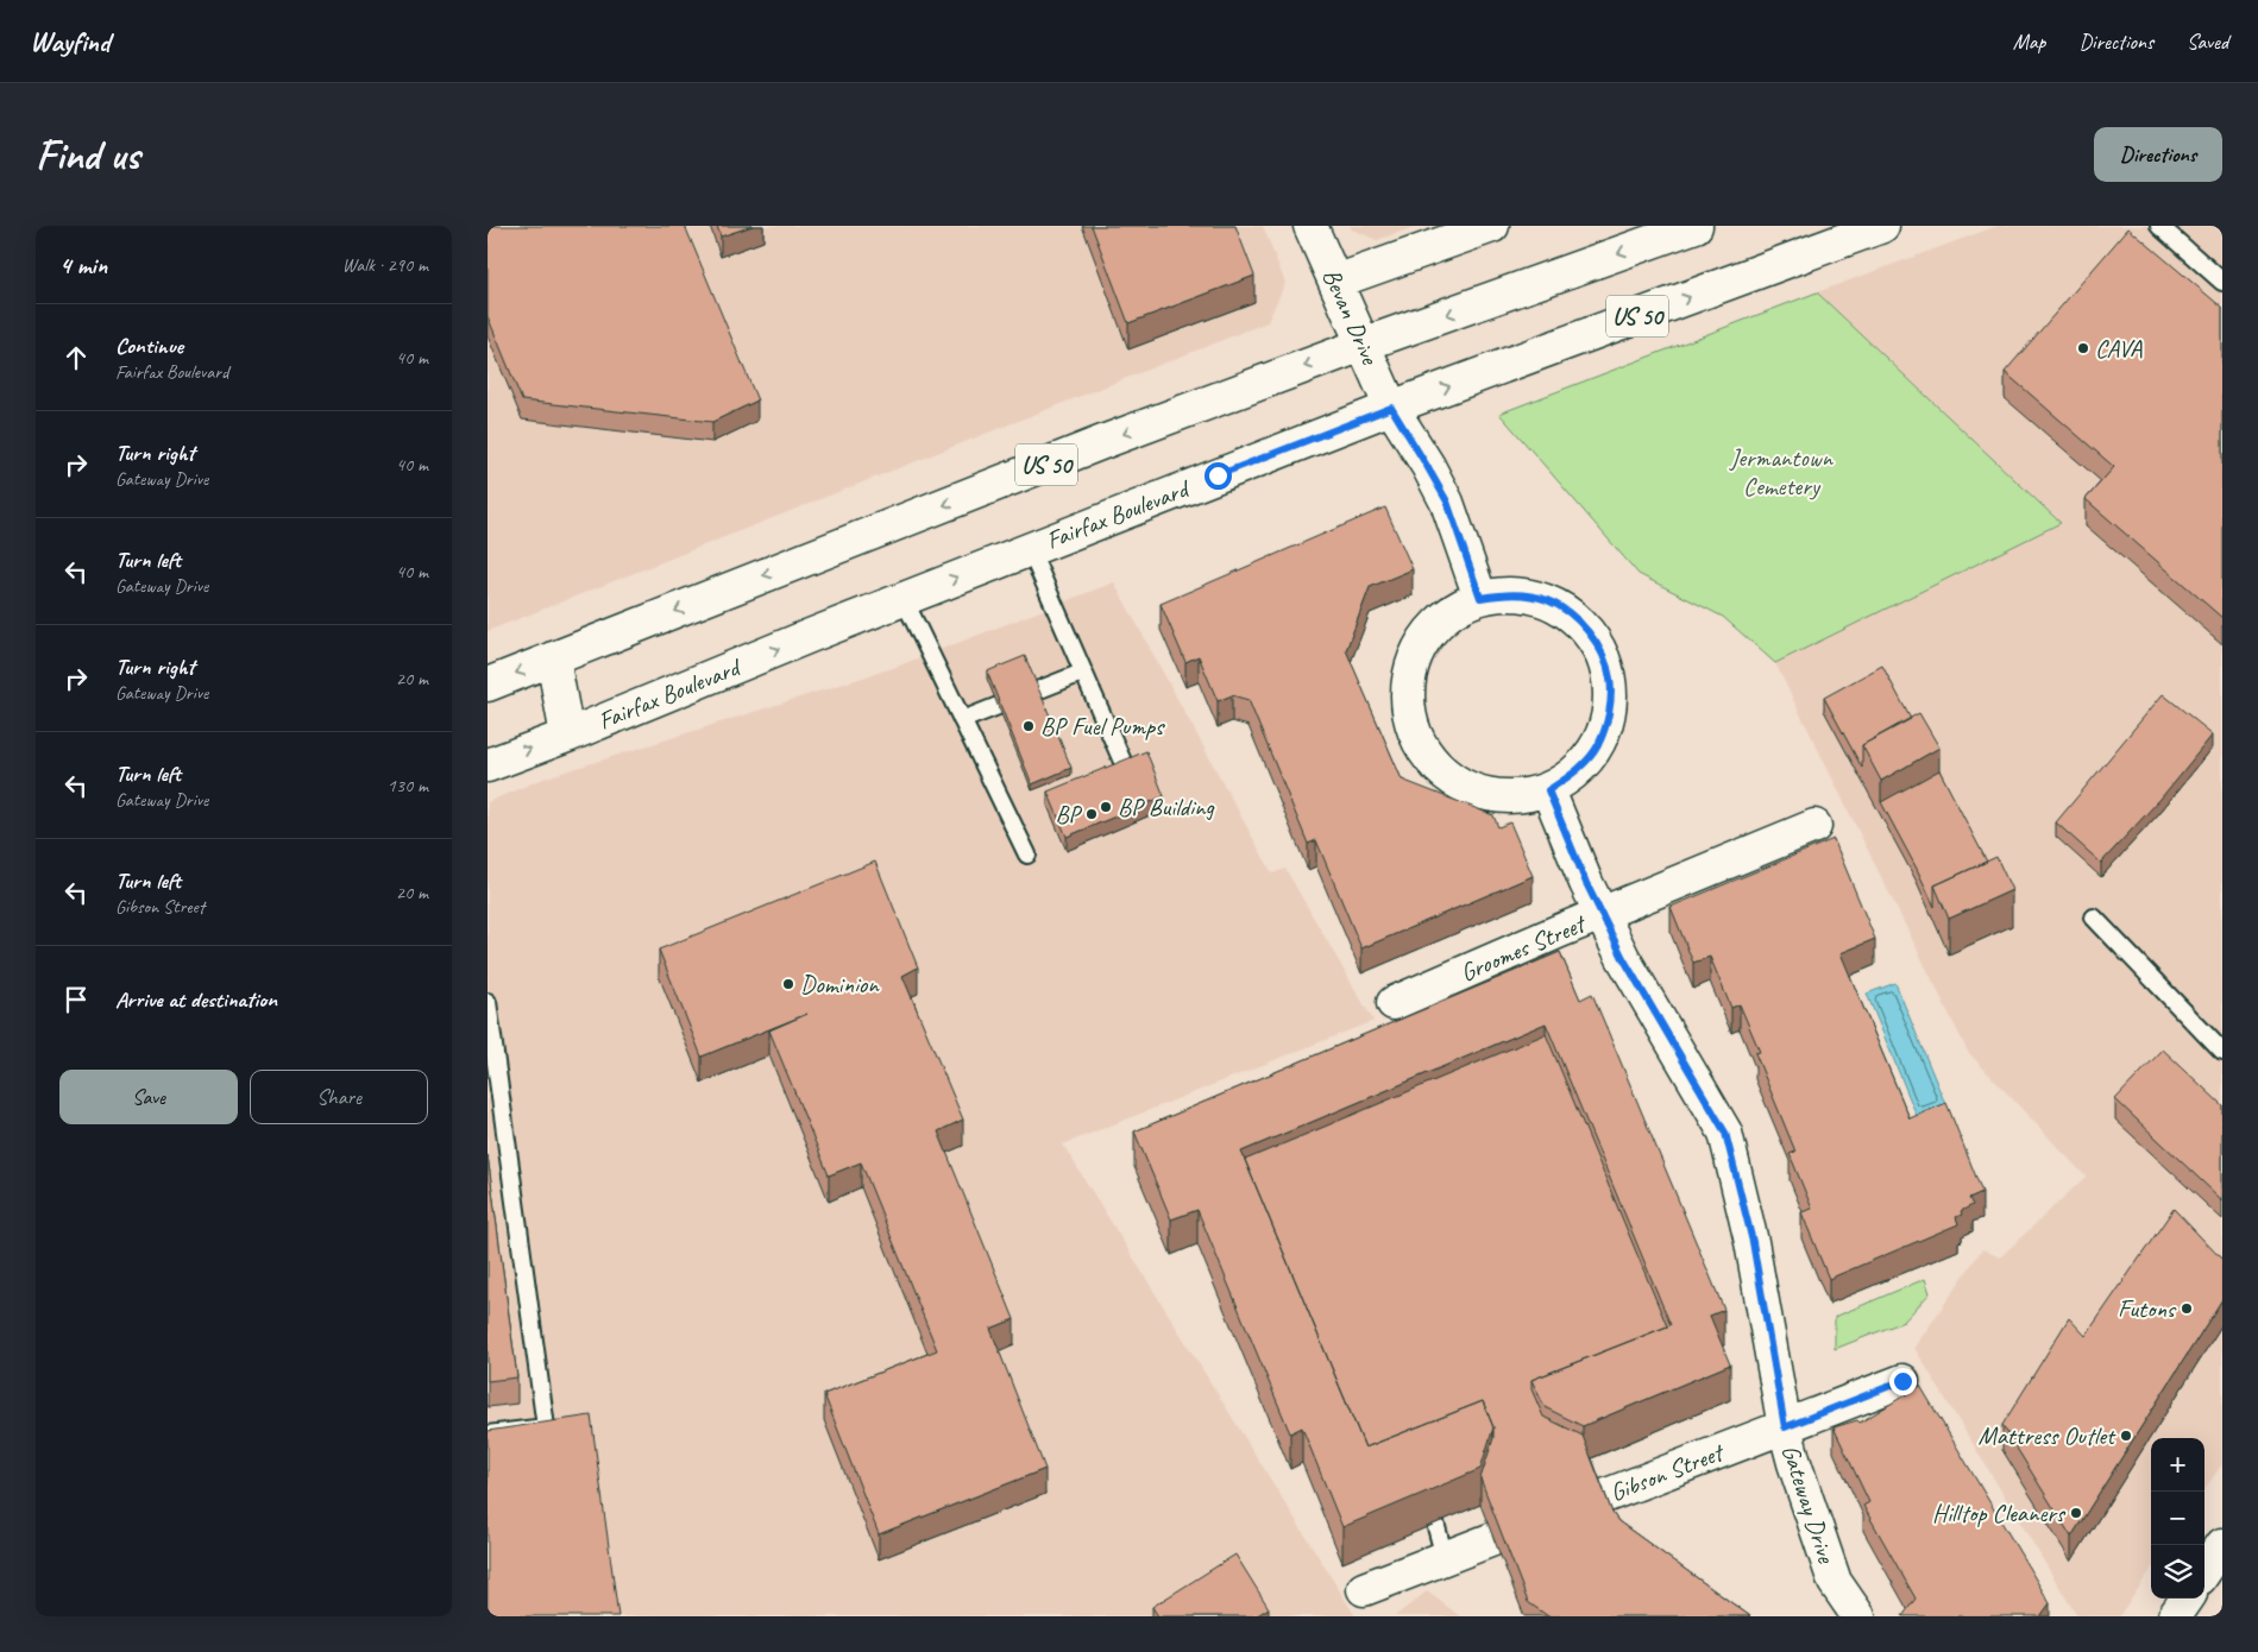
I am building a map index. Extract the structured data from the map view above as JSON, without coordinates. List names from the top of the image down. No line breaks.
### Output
{"streets":{"street":["Bevan Drive","US 50","Fairfax Boulevard","Groomes Street","Gibson Street","Gateway Drive"]},"crossings":[["Bevan Drive","US 50"],["Bevan Drive","Fairfax Boulevard"],["Groomes Street","Gateway Drive"],["Gibson Street","Gateway Drive"]],"parks":["Jermantown Cemetery"],"places":["CAVA","BP Fuel Pumps","BP Building","BP","Dominion","Futons","Mattress Outlet","Hilltop Cleaners"],"page":{"header":"Wayfind","nav":["Map","Directions","Saved"],"buttons":["Directions",["Save","Share"]],"title":"Find us","heading":["4 min","Walk · 290 m"],"list":[["Continue","Fairfax Boulevard","40 m"],["Turn right","Gateway Drive","40 m"],["Turn left","Gateway Drive","40 m"],["Turn right","Gateway Drive","20 m"],["Turn left","Gateway Drive","130 m"],["Turn left","Gibson Street","20 m"],"Arrive at destination"],"map_buttons":["+","−"]}}
